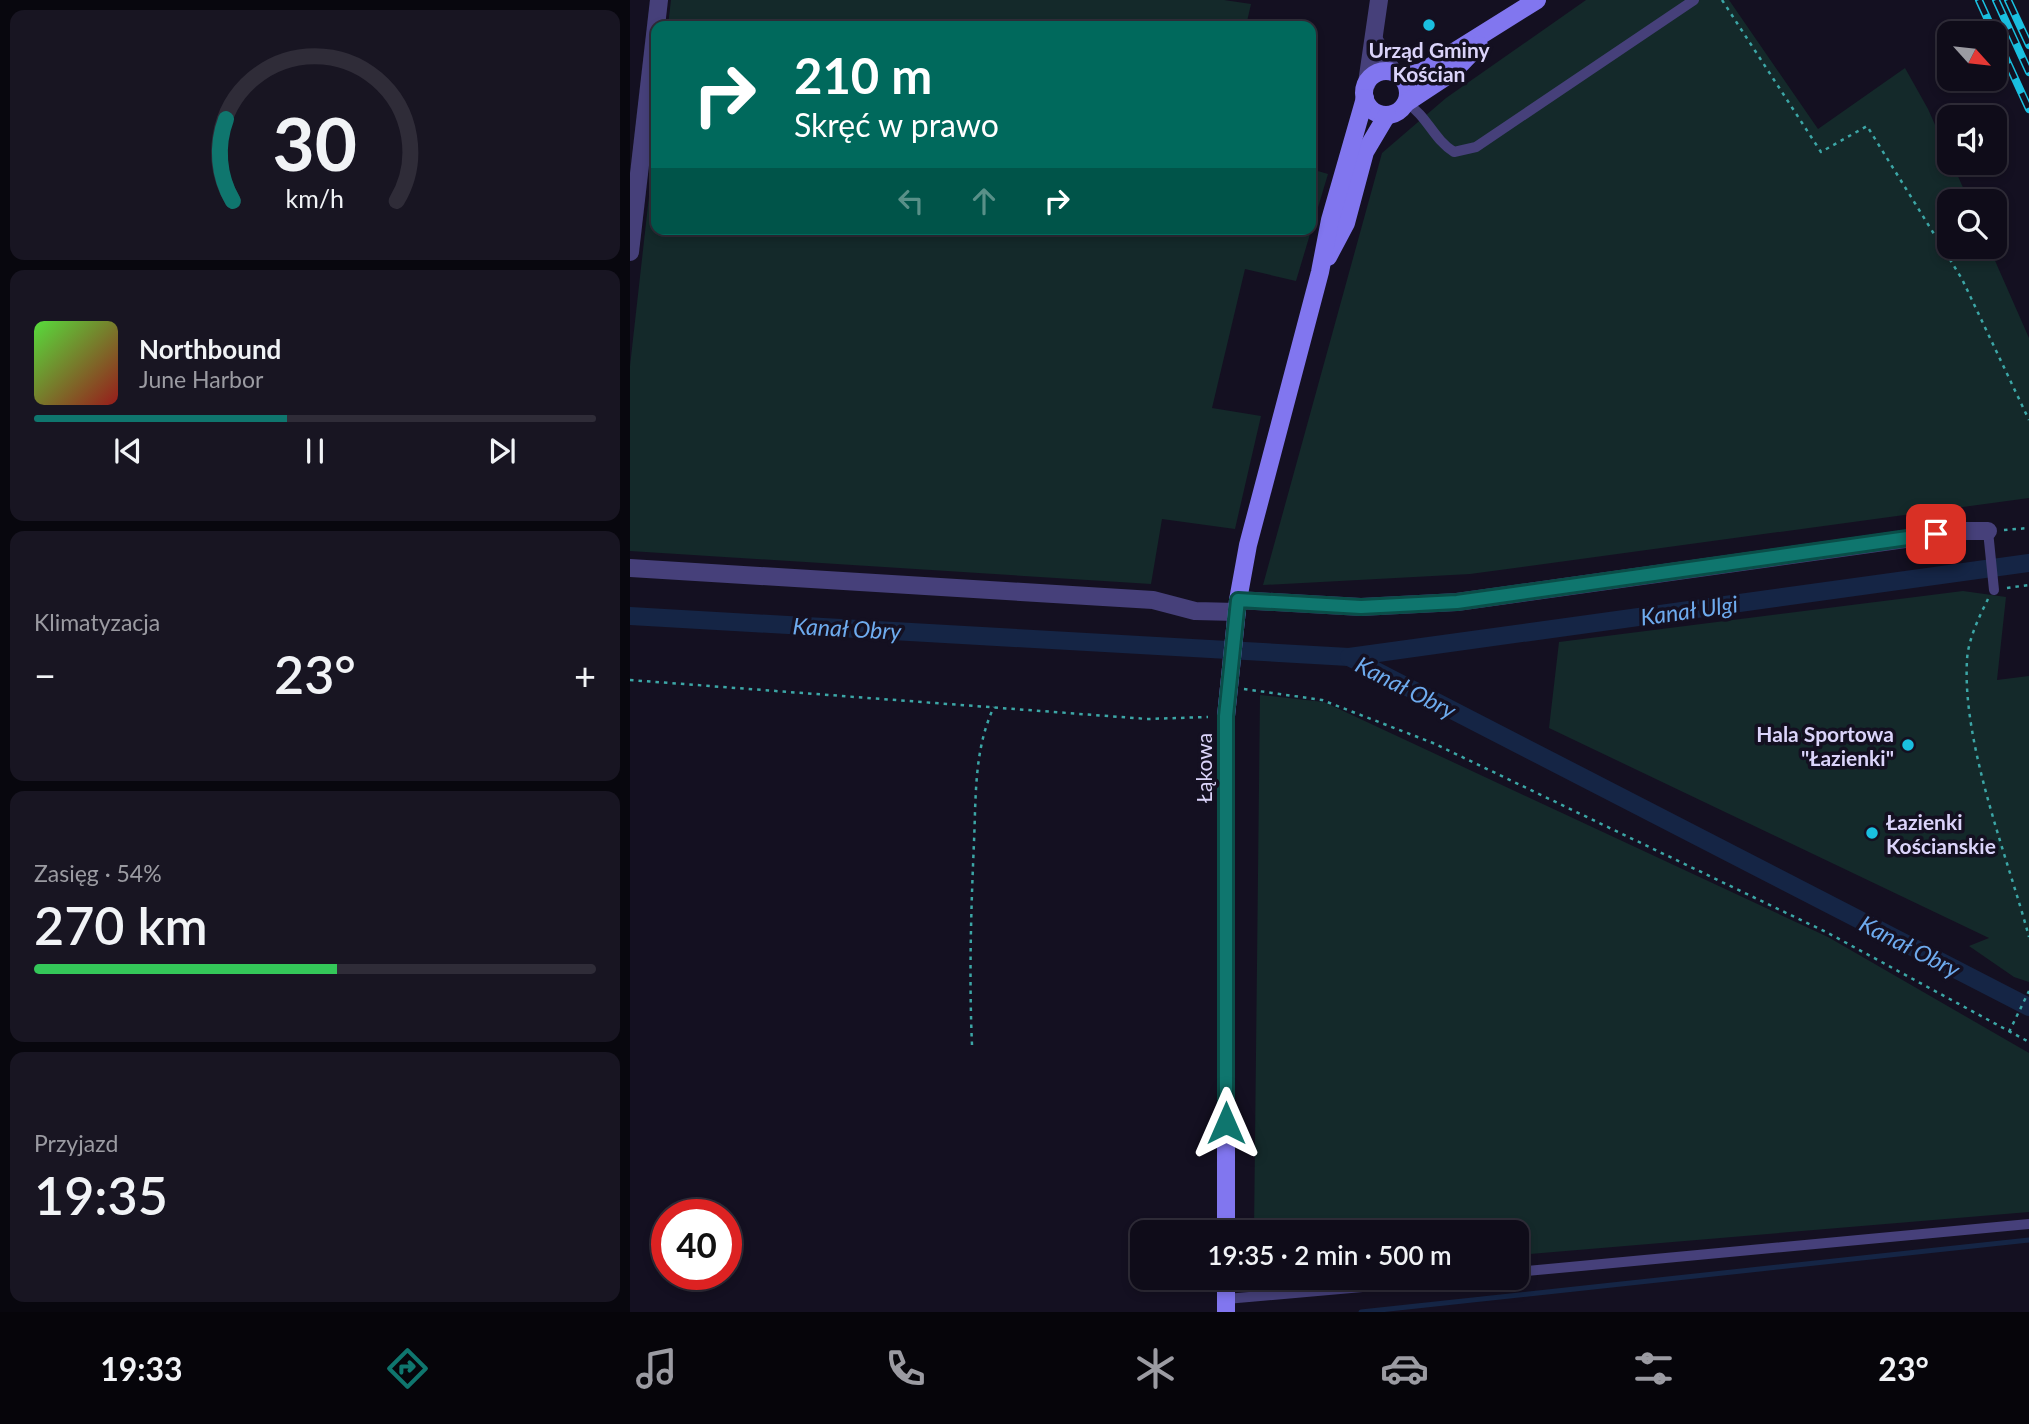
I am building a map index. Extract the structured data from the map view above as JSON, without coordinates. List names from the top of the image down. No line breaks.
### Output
{"streets":{"street":["Łąkowa"]},"water":["Kanał Ulgi","Kanał Obry"],"places":["Urząd Gminy Kościan","Hala Sportowa \"Łazienki\"","Łazienki Kościanskie"],"north":"bottom right","page":{"turn":["210 m","Skręć w prawo"],"song":["Northbound","June Harbor"],"tile":["Klimatyzacja",["Zasięg · 54%","270 km"],["Przyjazd","19:35"]],"heat":["−","23°","+"],"limit":"40","trip":"19:35 · 2 min · 500 m","tabs":["19:33","23°"],"gauge":["30","km/h"]}}
